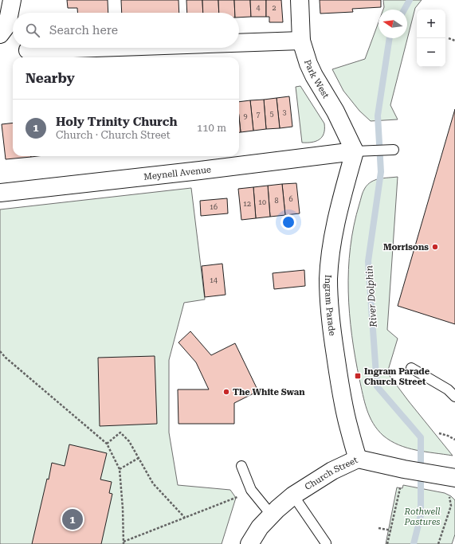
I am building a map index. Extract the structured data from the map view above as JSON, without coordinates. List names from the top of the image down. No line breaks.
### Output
{"streets":{"street":["Park West","Meynell Avenue","Ingram Parade","Church Street"]},"crossings":[["Park West","Meynell Avenue"],["Park West","Ingram Parade"],["Meynell Avenue","Ingram Parade"],["Ingram Parade","Church Street"]],"water":["River Dolphin"],"parks":["Rothwell Pastures"],"places":{"other":["Morrisons","The White Swan"],"transit":["Ingram Parade Church Street"]},"house_numbers":["4","2","3","5","7","9","6","8","10","12","16","14"],"north":"left","page":{"map_buttons":["+","−"],"search":"Search here","heading":"Nearby","list":[{"mark":"1","name":"Holy Trinity Church","note":"Church · Church Street","value":"110 m"}],"pins":"1"}}
